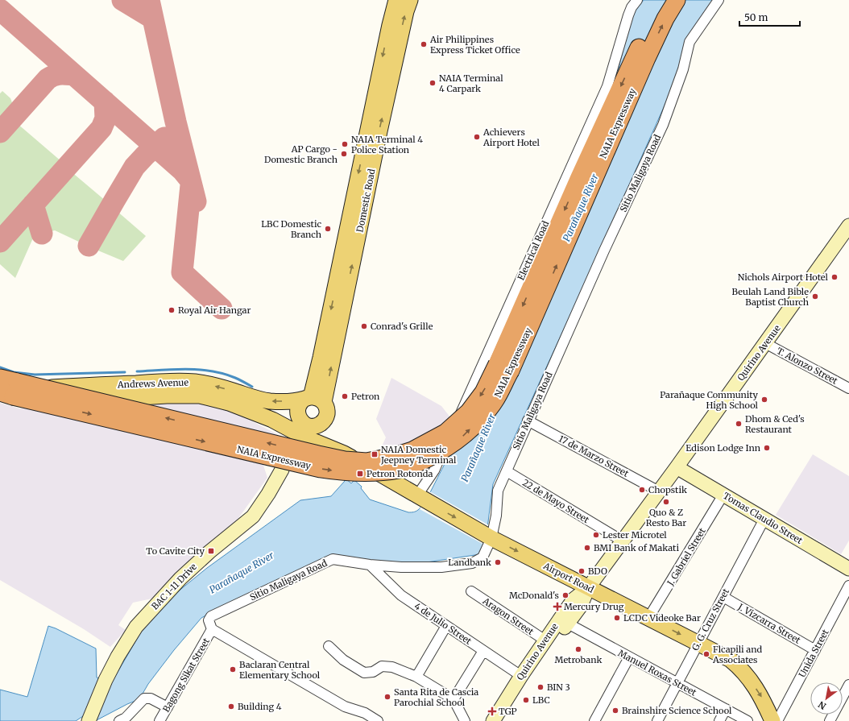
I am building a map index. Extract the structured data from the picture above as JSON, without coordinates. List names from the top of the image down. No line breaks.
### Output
{"streets":{"highway":["NAIA Expressway"],"main road":["Domestic Road","Quirino Avenue","Andrews Avenue","Tomas Claudio Street","Airport Road","BAC 1-11 Drive"],"street":["Sitio Maligaya Road","Electrical Road","T. Alonzo Street","17 de Marzo Street","22 de Mayo Street","J. Gabriel Street","Aragon Street","G. G. Cruz Street","4 de Julio Street","J. Vizcarra Street","Unida Street","Manuel Roxas Street","Bagong Sikat Street"]},"crossings":[["NAIA Expressway","Andrews Avenue"],["Sitio Maligaya Road","17 de Marzo Street"],["Sitio Maligaya Road","22 de Mayo Street"],["Sitio Maligaya Road","Airport Road"],["Sitio Maligaya Road","4 de Julio Street"],["Sitio Maligaya Road","Bagong Sikat Street"],["Domestic Road","Andrews Avenue"],["Domestic Road","Airport Road"],["Domestic Road","BAC 1-11 Drive"],["Electrical Road","Airport Road"],["Quirino Avenue","T. Alonzo Street"],["Quirino Avenue","17 de Marzo Street"],["Quirino Avenue","22 de Mayo Street"],["Quirino Avenue","Tomas Claudio Street"],["Quirino Avenue","Airport Road"],["Quirino Avenue","Aragon Street"],["Quirino Avenue","4 de Julio Street"],["Quirino Avenue","Manuel Roxas Street"],["Andrews Avenue","Airport Road"],["Andrews Avenue","BAC 1-11 Drive"],["Tomas Claudio Street","J. Gabriel Street"],["Tomas Claudio Street","G. G. Cruz Street"],["J. Gabriel Street","Airport Road"],["Airport Road","BAC 1-11 Drive"],["Airport Road","G. G. Cruz Street"],["G. G. Cruz Street","J. Vizcarra Street"],["G. G. Cruz Street","Manuel Roxas Street"],["J. Vizcarra Street","Unida Street"]],"one_way":["Airport Road"],"water":["Parañaque River"],"places":{"other":["Air Philippines Express Ticket Office","NAIA Terminal 4 Carpark","Achievers Airport Hotel","NAIA Terminal 4 Police Station","AP Cargo - Domestic Branch","LBC Domestic Branch","Nichols Airport Hotel","Beulah Land Bible Baptist Church","Royal Air Hangar","Conrad's Grille","Petron","Parañaque Community High School","Dhom & Ced's Restaurant","Edison Lodge Inn","Chopstik","Quo & Z Resto Bar","Lester Microtel","BMI Bank of Makati","Landbank","BDO","McDonald's","LCDC Videoke Bar","Metrobank","Flcapili and Associates","Baclaran Central Elementary School","BIN 3","Santa Rita de Cascia Parochial School","LBC","Building 4","Brainshire Science School"],"transit":["NAIA Domestic Jeepney Terminal","Petron Rotonda","To Cavite City"],"health":["Mercury Drug","TGP"]},"scale_bar":"50 m","north":"bottom left"}
